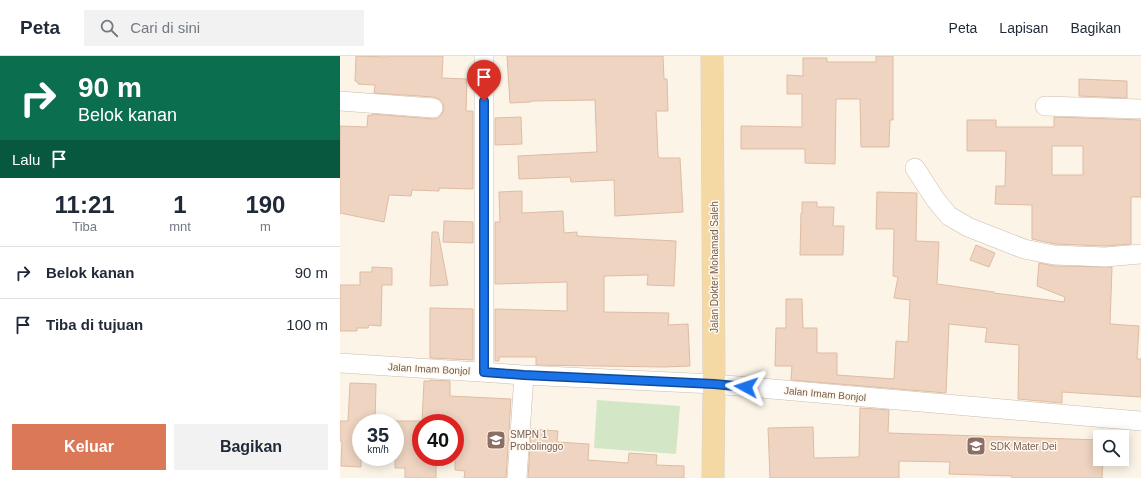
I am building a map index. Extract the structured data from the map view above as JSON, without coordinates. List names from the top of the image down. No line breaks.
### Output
{"streets":{"main road":["Jalan Dokter Mohamad Saleh"],"street":["Jalan Imam Bonjol"]},"crossings":[["Jalan Dokter Mohamad Saleh","Jalan Imam Bonjol"]],"places":{"school or university":["SMPN 1 Probolinggo","SDK Mater Dei"]},"page":{"header":"Peta","search":"Cari di sini","nav":["Peta","Lapisan","Bagikan"],"turn":["90 m","Belok kanan"],"then":"Lalu","eta":["11:21","Tiba","1","mnt","190","m"],"list":[{"name":"Belok kanan","value":"90 m"},{"name":"Tiba di tujuan","value":"100 m"}],"speed":"35 km/h","limit":"40","buttons":["Keluar","Bagikan"]}}
